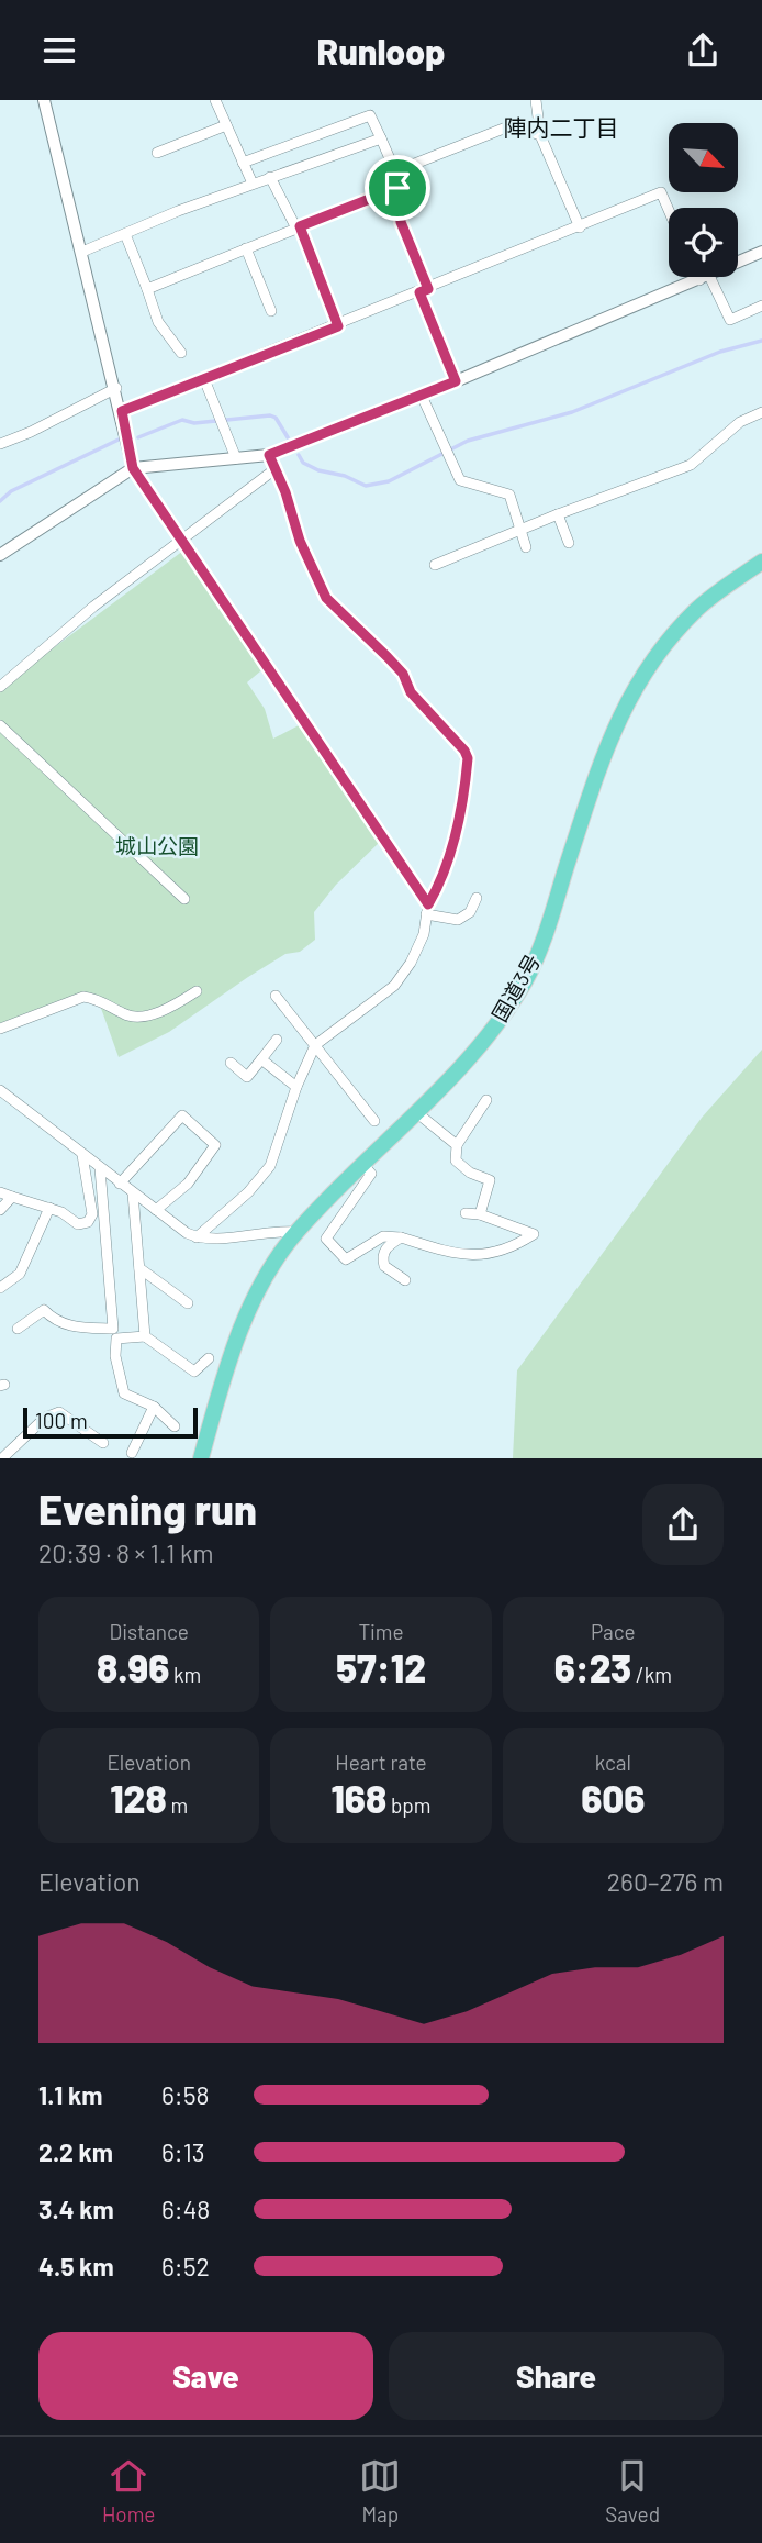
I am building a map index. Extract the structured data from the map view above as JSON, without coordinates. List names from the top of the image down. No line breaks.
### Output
{"streets":{"highway":["国道3号"]},"districts":["陣内二丁目"],"parks":["城山公園"],"scale_bar":"100 m","north":"bottom right","page":{"header":"Runloop","scale":"100 m","heading":["Evening run","20:39 · 8 × 1.1 km"],"stats":[["Distance","8.96 km"],["Time","57:12"],["Pace","6:23 /km"],["Elevation","128 m"],["Heart rate","168 bpm"],["kcal","606"]],"chart":["Elevation","260–276 m"],"list":[{"name":"1.1 km","note":"6:58"},{"name":"2.2 km","note":"6:13"},{"name":"3.4 km","note":"6:48"},{"name":"4.5 km","note":"6:52"}],"buttons":["Save","Share"],"tabs":["Home","Map","Saved"]}}
